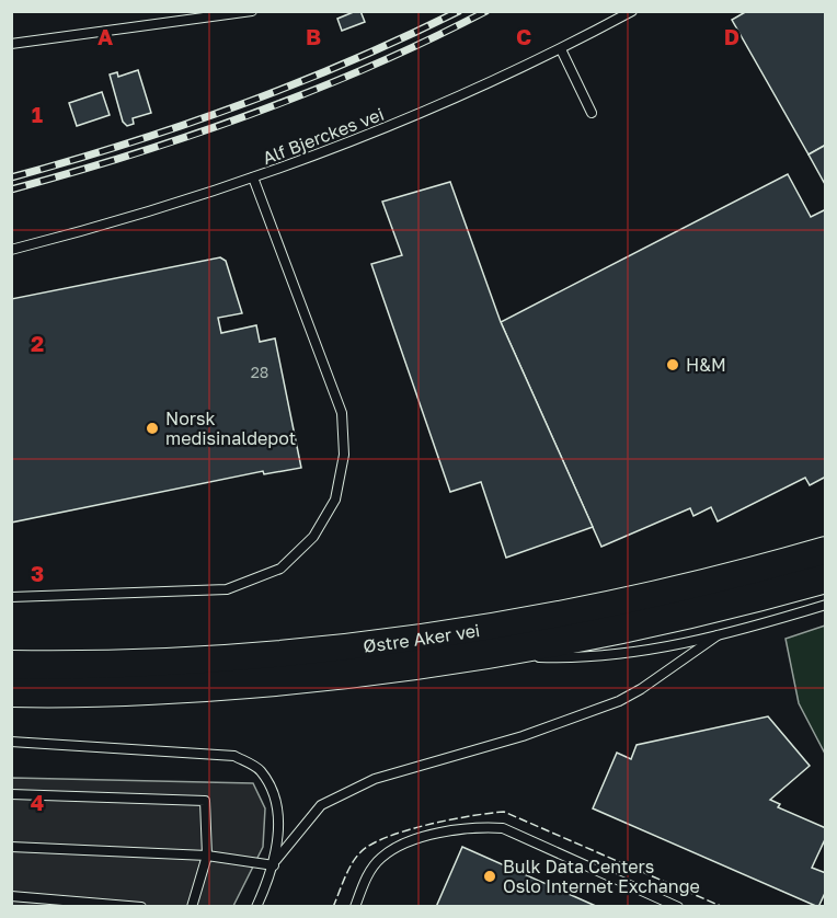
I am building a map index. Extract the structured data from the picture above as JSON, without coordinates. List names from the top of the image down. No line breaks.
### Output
{"streets":{"highway":["Østre Aker vei"],"lane":["Alf Bjerckes vei"]},"places":["H&M","Norsk medisinaldepot","Bulk Data Centers Oslo Internet Exchange"],"house_numbers":["28"],"grid":{"columns":["A","B","C","D"],"rows":["1","2","3","4"]}}
